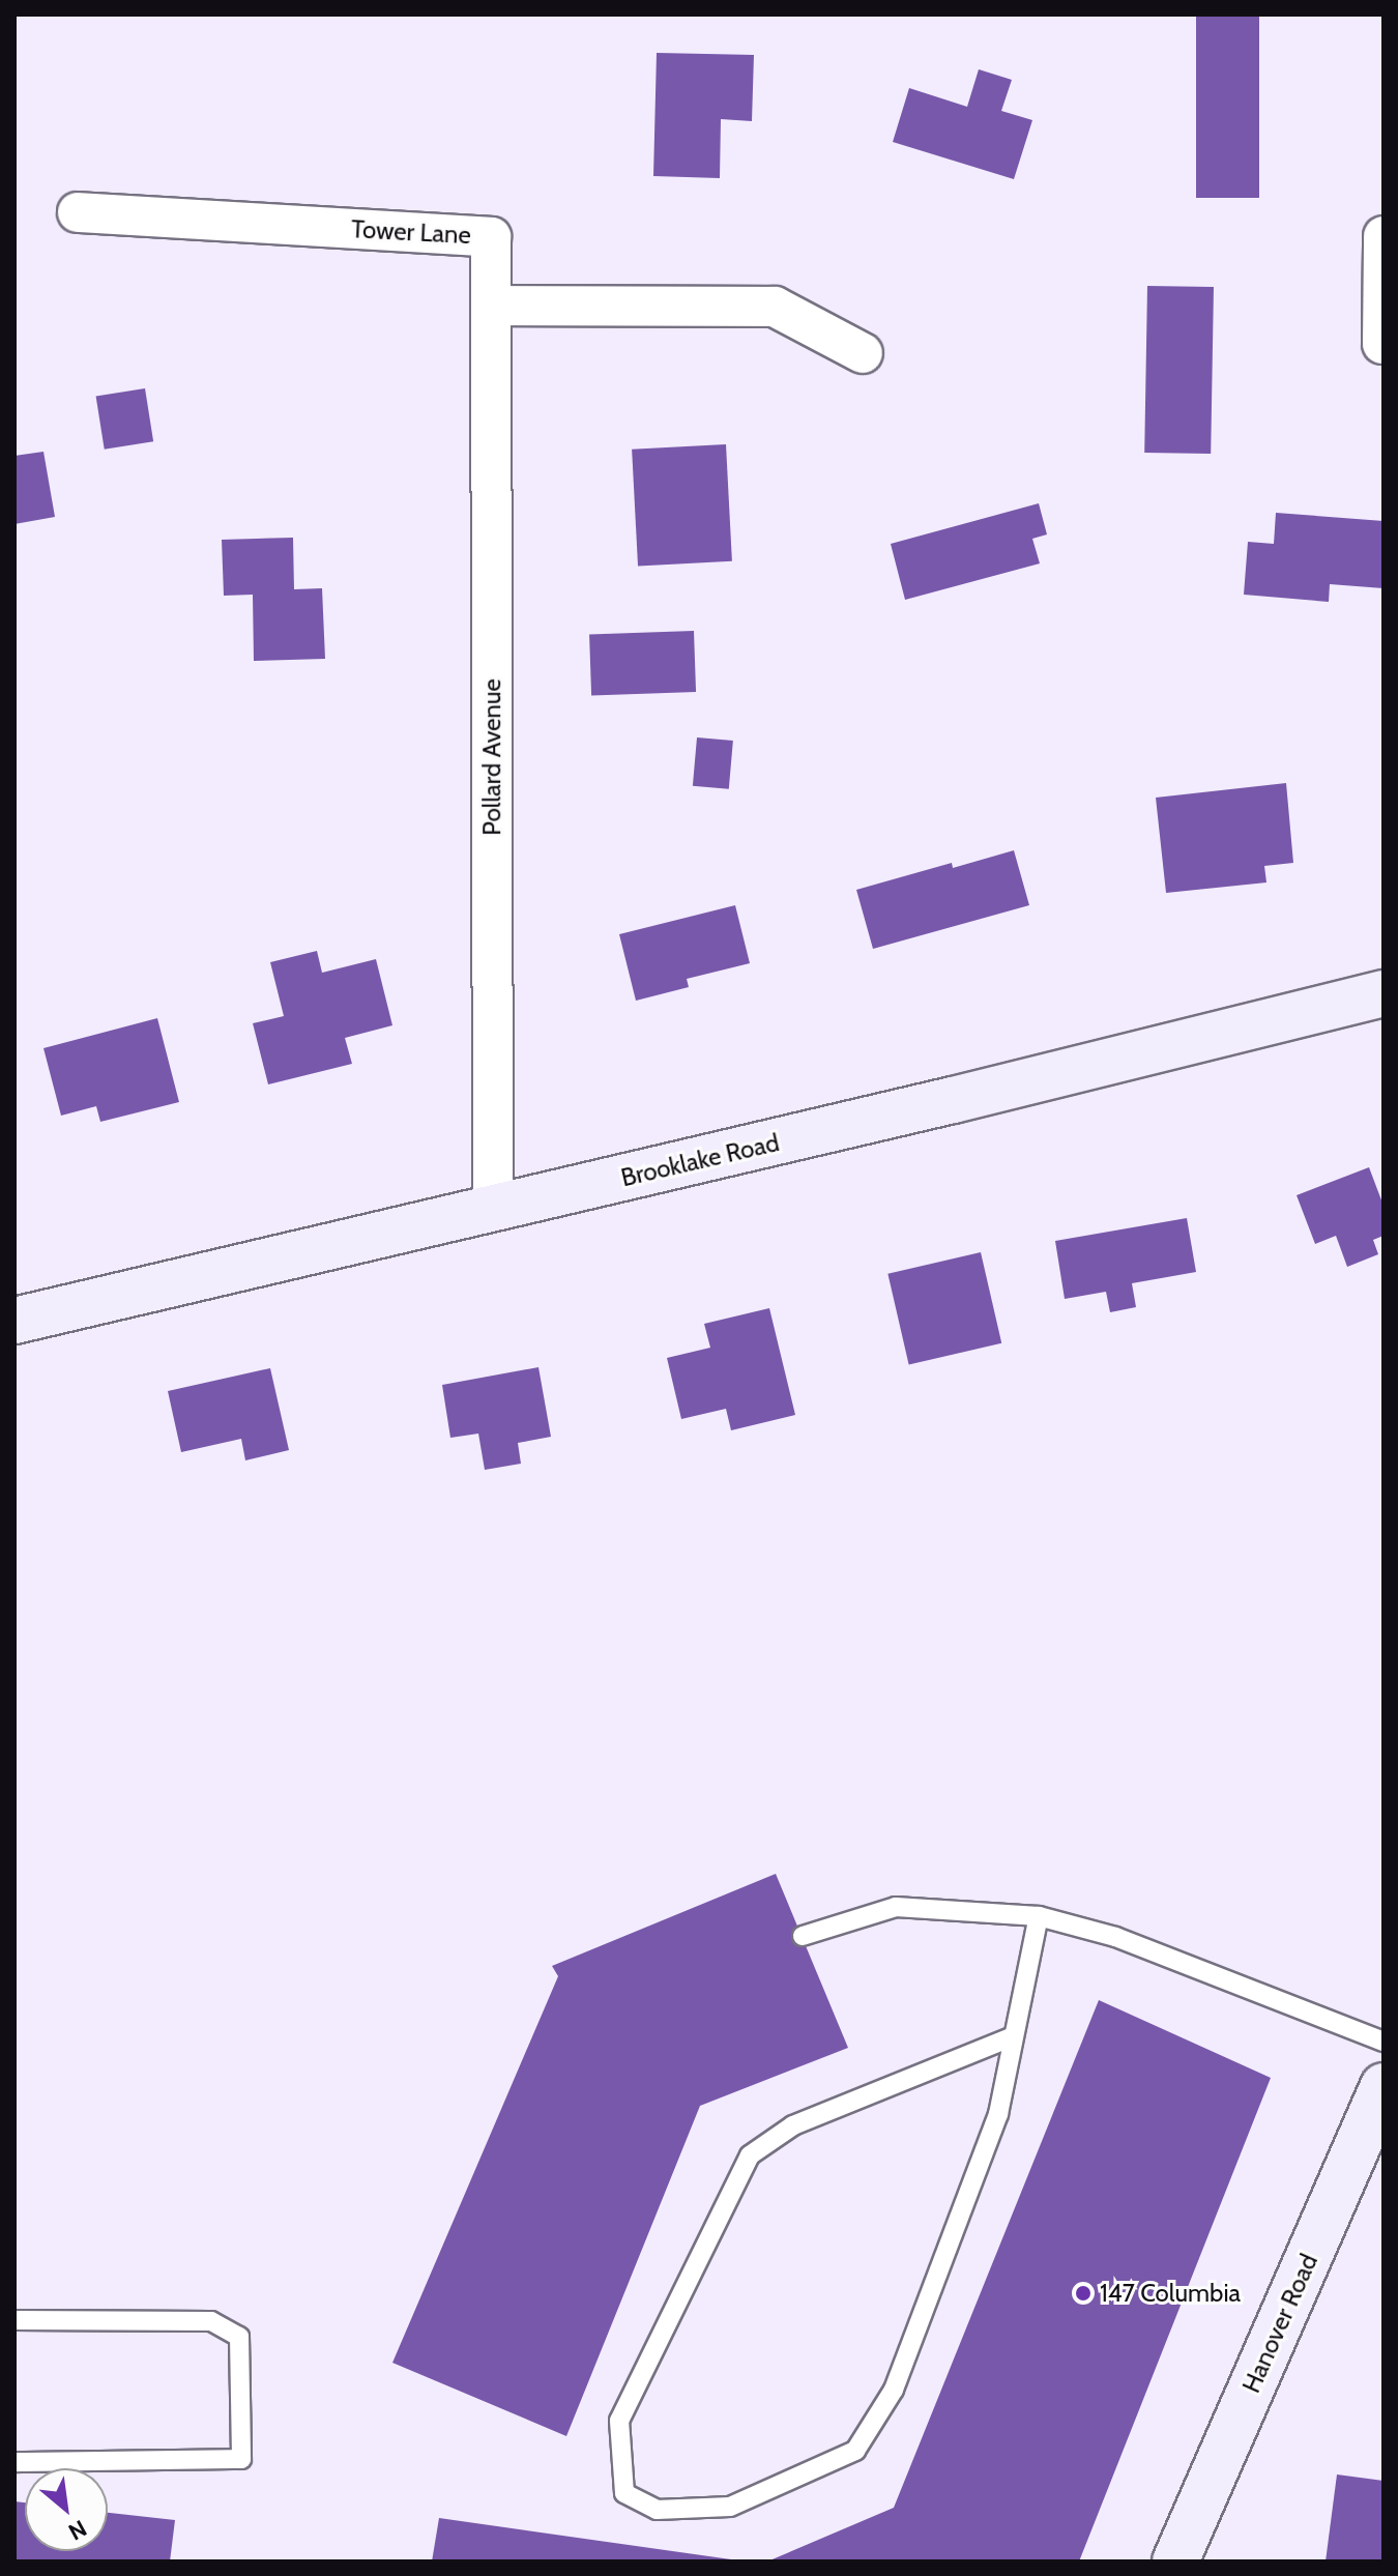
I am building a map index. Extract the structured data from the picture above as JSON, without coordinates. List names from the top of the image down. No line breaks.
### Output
{"streets":{"street":["Tower Lane","Pollard Avenue","Brooklake Road","Hanover Road"]},"crossings":[["Tower Lane","Pollard Avenue"],["Pollard Avenue","Brooklake Road"]],"places":["147 Columbia"],"north":"bottom right"}
